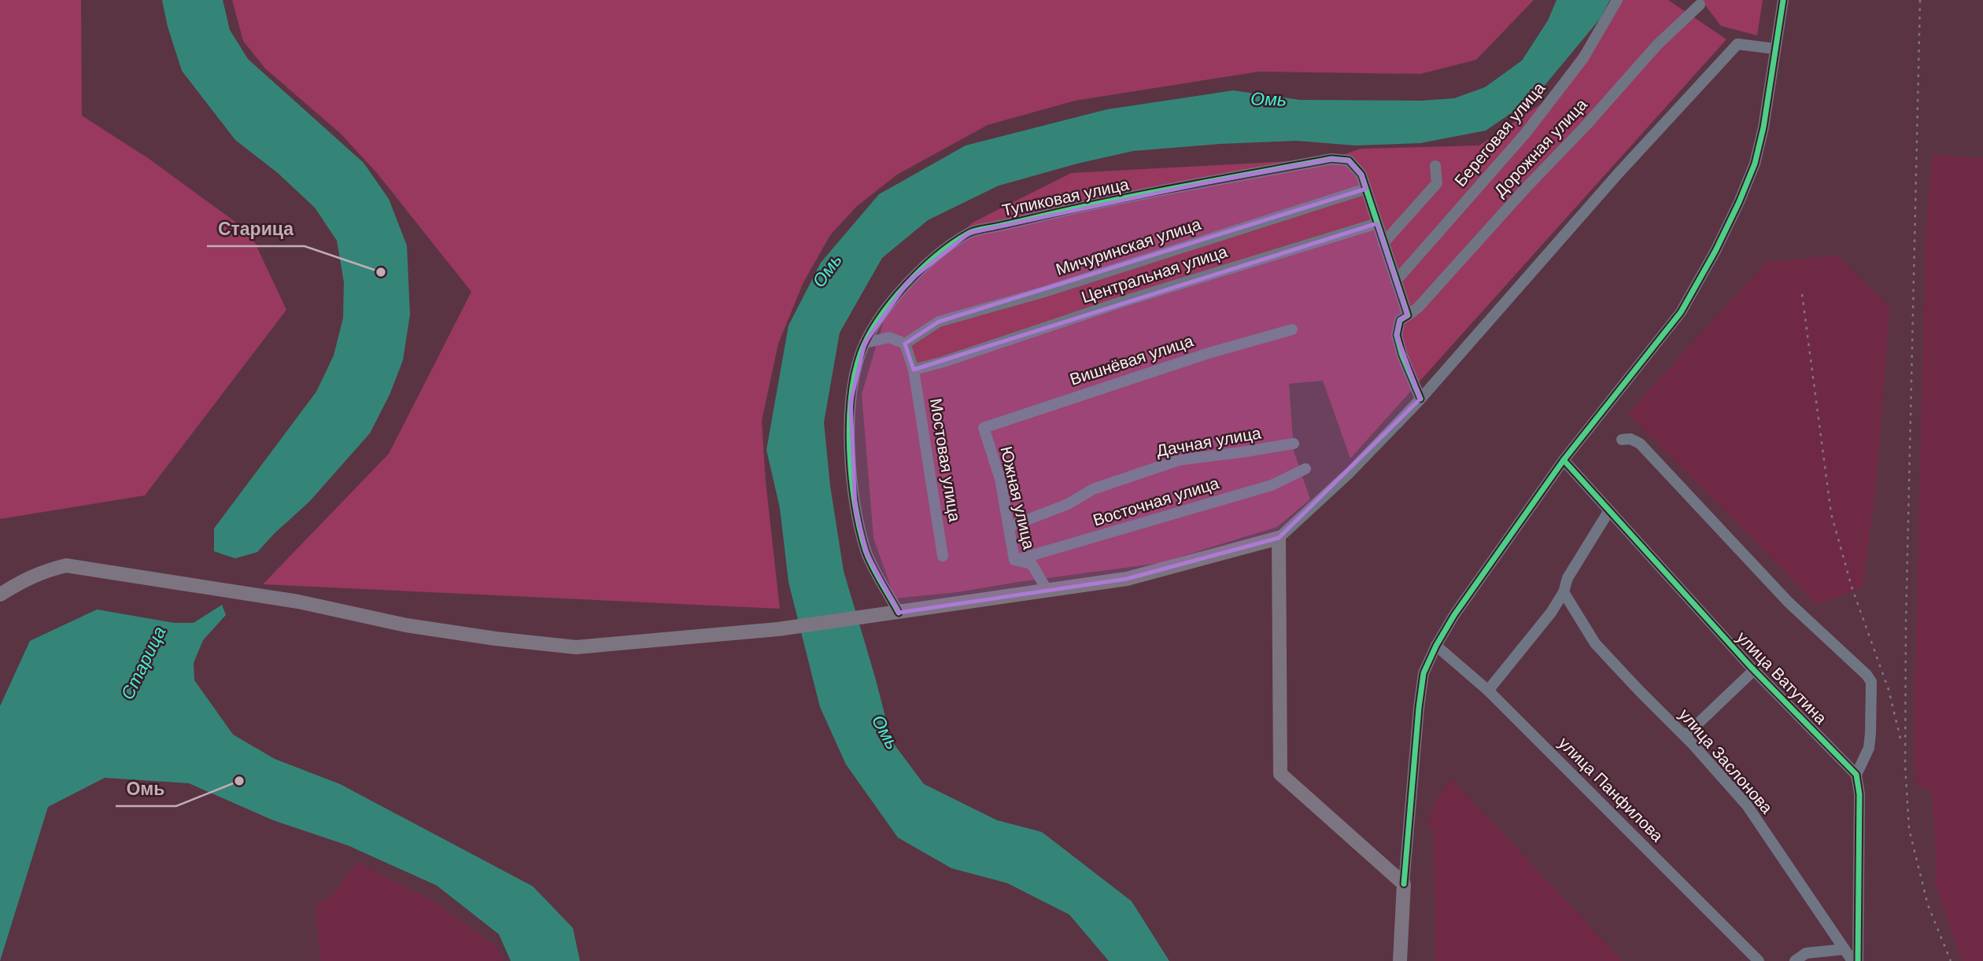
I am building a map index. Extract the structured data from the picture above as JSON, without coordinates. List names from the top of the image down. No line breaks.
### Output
{"streets":{"street":["Береговая улица","Дорожная улица","Тупиковая улица","Мичуринская улица","Центральная улица","Вишнёвая улица","Дачная улица","Мостовая улица","Южная улица","Восточная улица","улица Ватутина","улица Заслонова","улица Панфилова"]},"crossings":[["Тупиковая улица","Мичуринская улица"],["Мичуринская улица","Мостовая улица"],["Центральная улица","Мостовая улица"],["Вишнёвая улица","Южная улица"],["Дачная улица","Южная улица"],["Южная улица","Восточная улица"]],"water":["Омь","Старица"],"places":["Старица","Омь"]}
